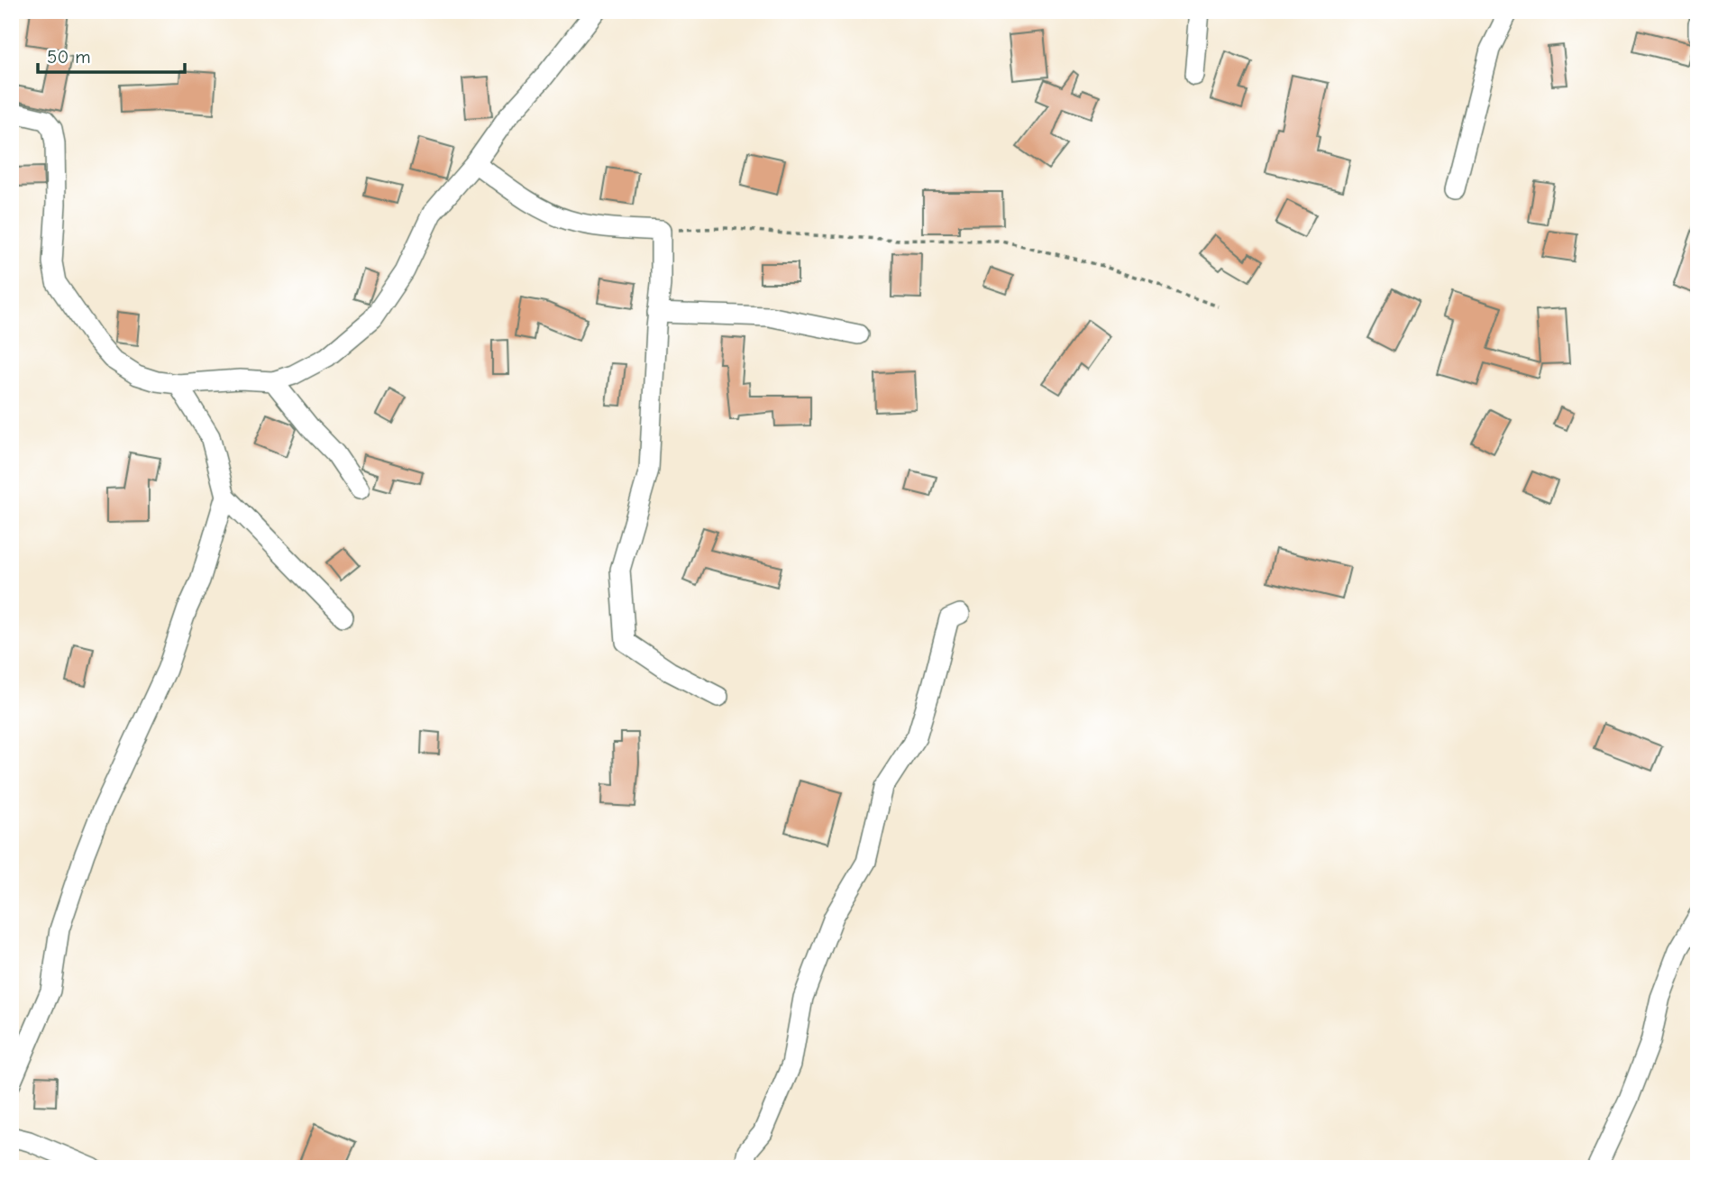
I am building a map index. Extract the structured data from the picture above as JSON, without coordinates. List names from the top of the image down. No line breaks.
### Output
{"scale_bar":"50 m"}
